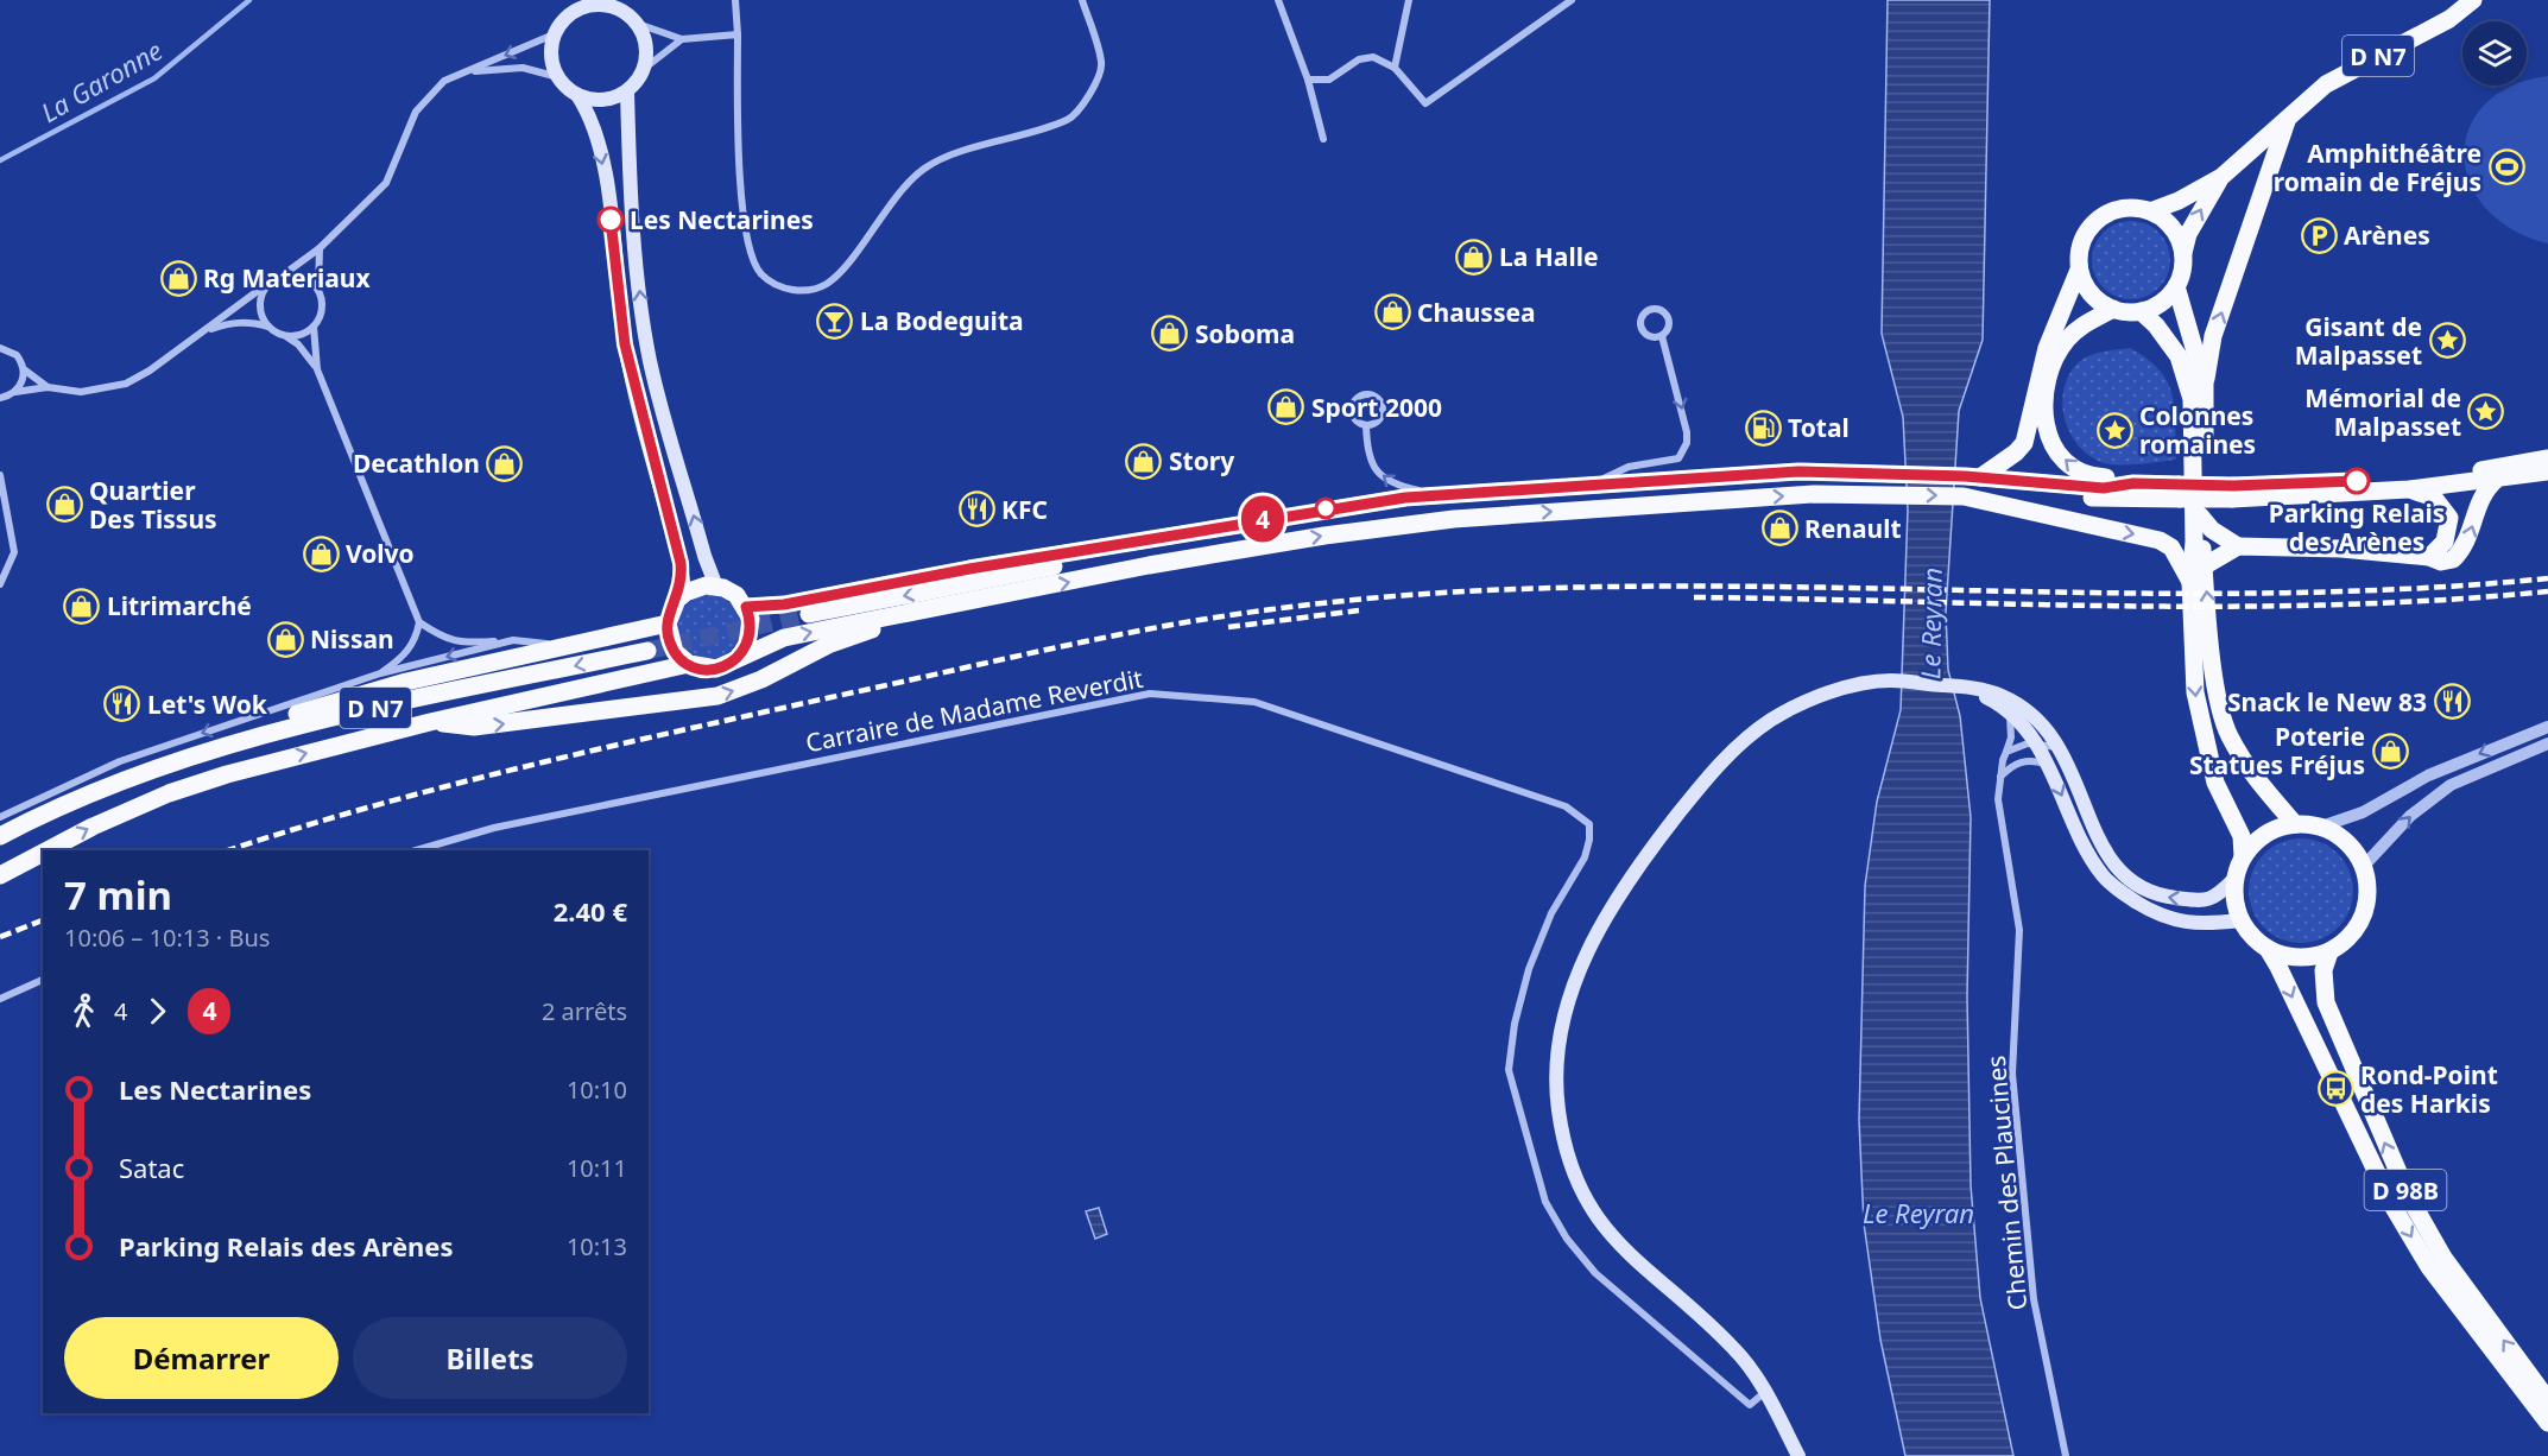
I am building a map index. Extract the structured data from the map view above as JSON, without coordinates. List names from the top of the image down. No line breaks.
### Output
{"streets":{"main road":["D N7","D 98B"],"street":["Carraire de Madame Reverdit","Chemin des Plaucines"]},"water":["La Garonne","Le Reyran"],"places":{"sports":["Amphithéâtre romain de Fréjus"],"other":["Les Nectarines","Parking Relais des Arènes"],"parking":["Arènes"],"shop":["La Halle","Rg Materiaux","Chaussea","Soboma","Sport 2000","Story","Decathlon","Quartier Des Tissus","Renault","Volvo","Litrimarché","Nissan","Poterie Statues Fréjus"],"bar":["La Bodeguita"],"place":["Gisant de Malpasset","Mémorial de Malpasset","Colonnes romaines"],"fuel station":["Total"],"restaurant":["KFC","Snack le New 83","Let's Wok"],"bus stop":["Rond-Point des Harkis"]},"lines":["bus line 4"],"page":{"on_map":"4","heading":["7 min","10:06 – 10:13 · Bus","2.40 €"],"legs":["4","4","2 arrêts"],"list":[{"name":"Les Nectarines","value":"10:10"},{"name":"Satac","value":"10:11"},{"name":"Parking Relais des Arènes","value":"10:13"}],"buttons":["Démarrer","Billets"]}}
